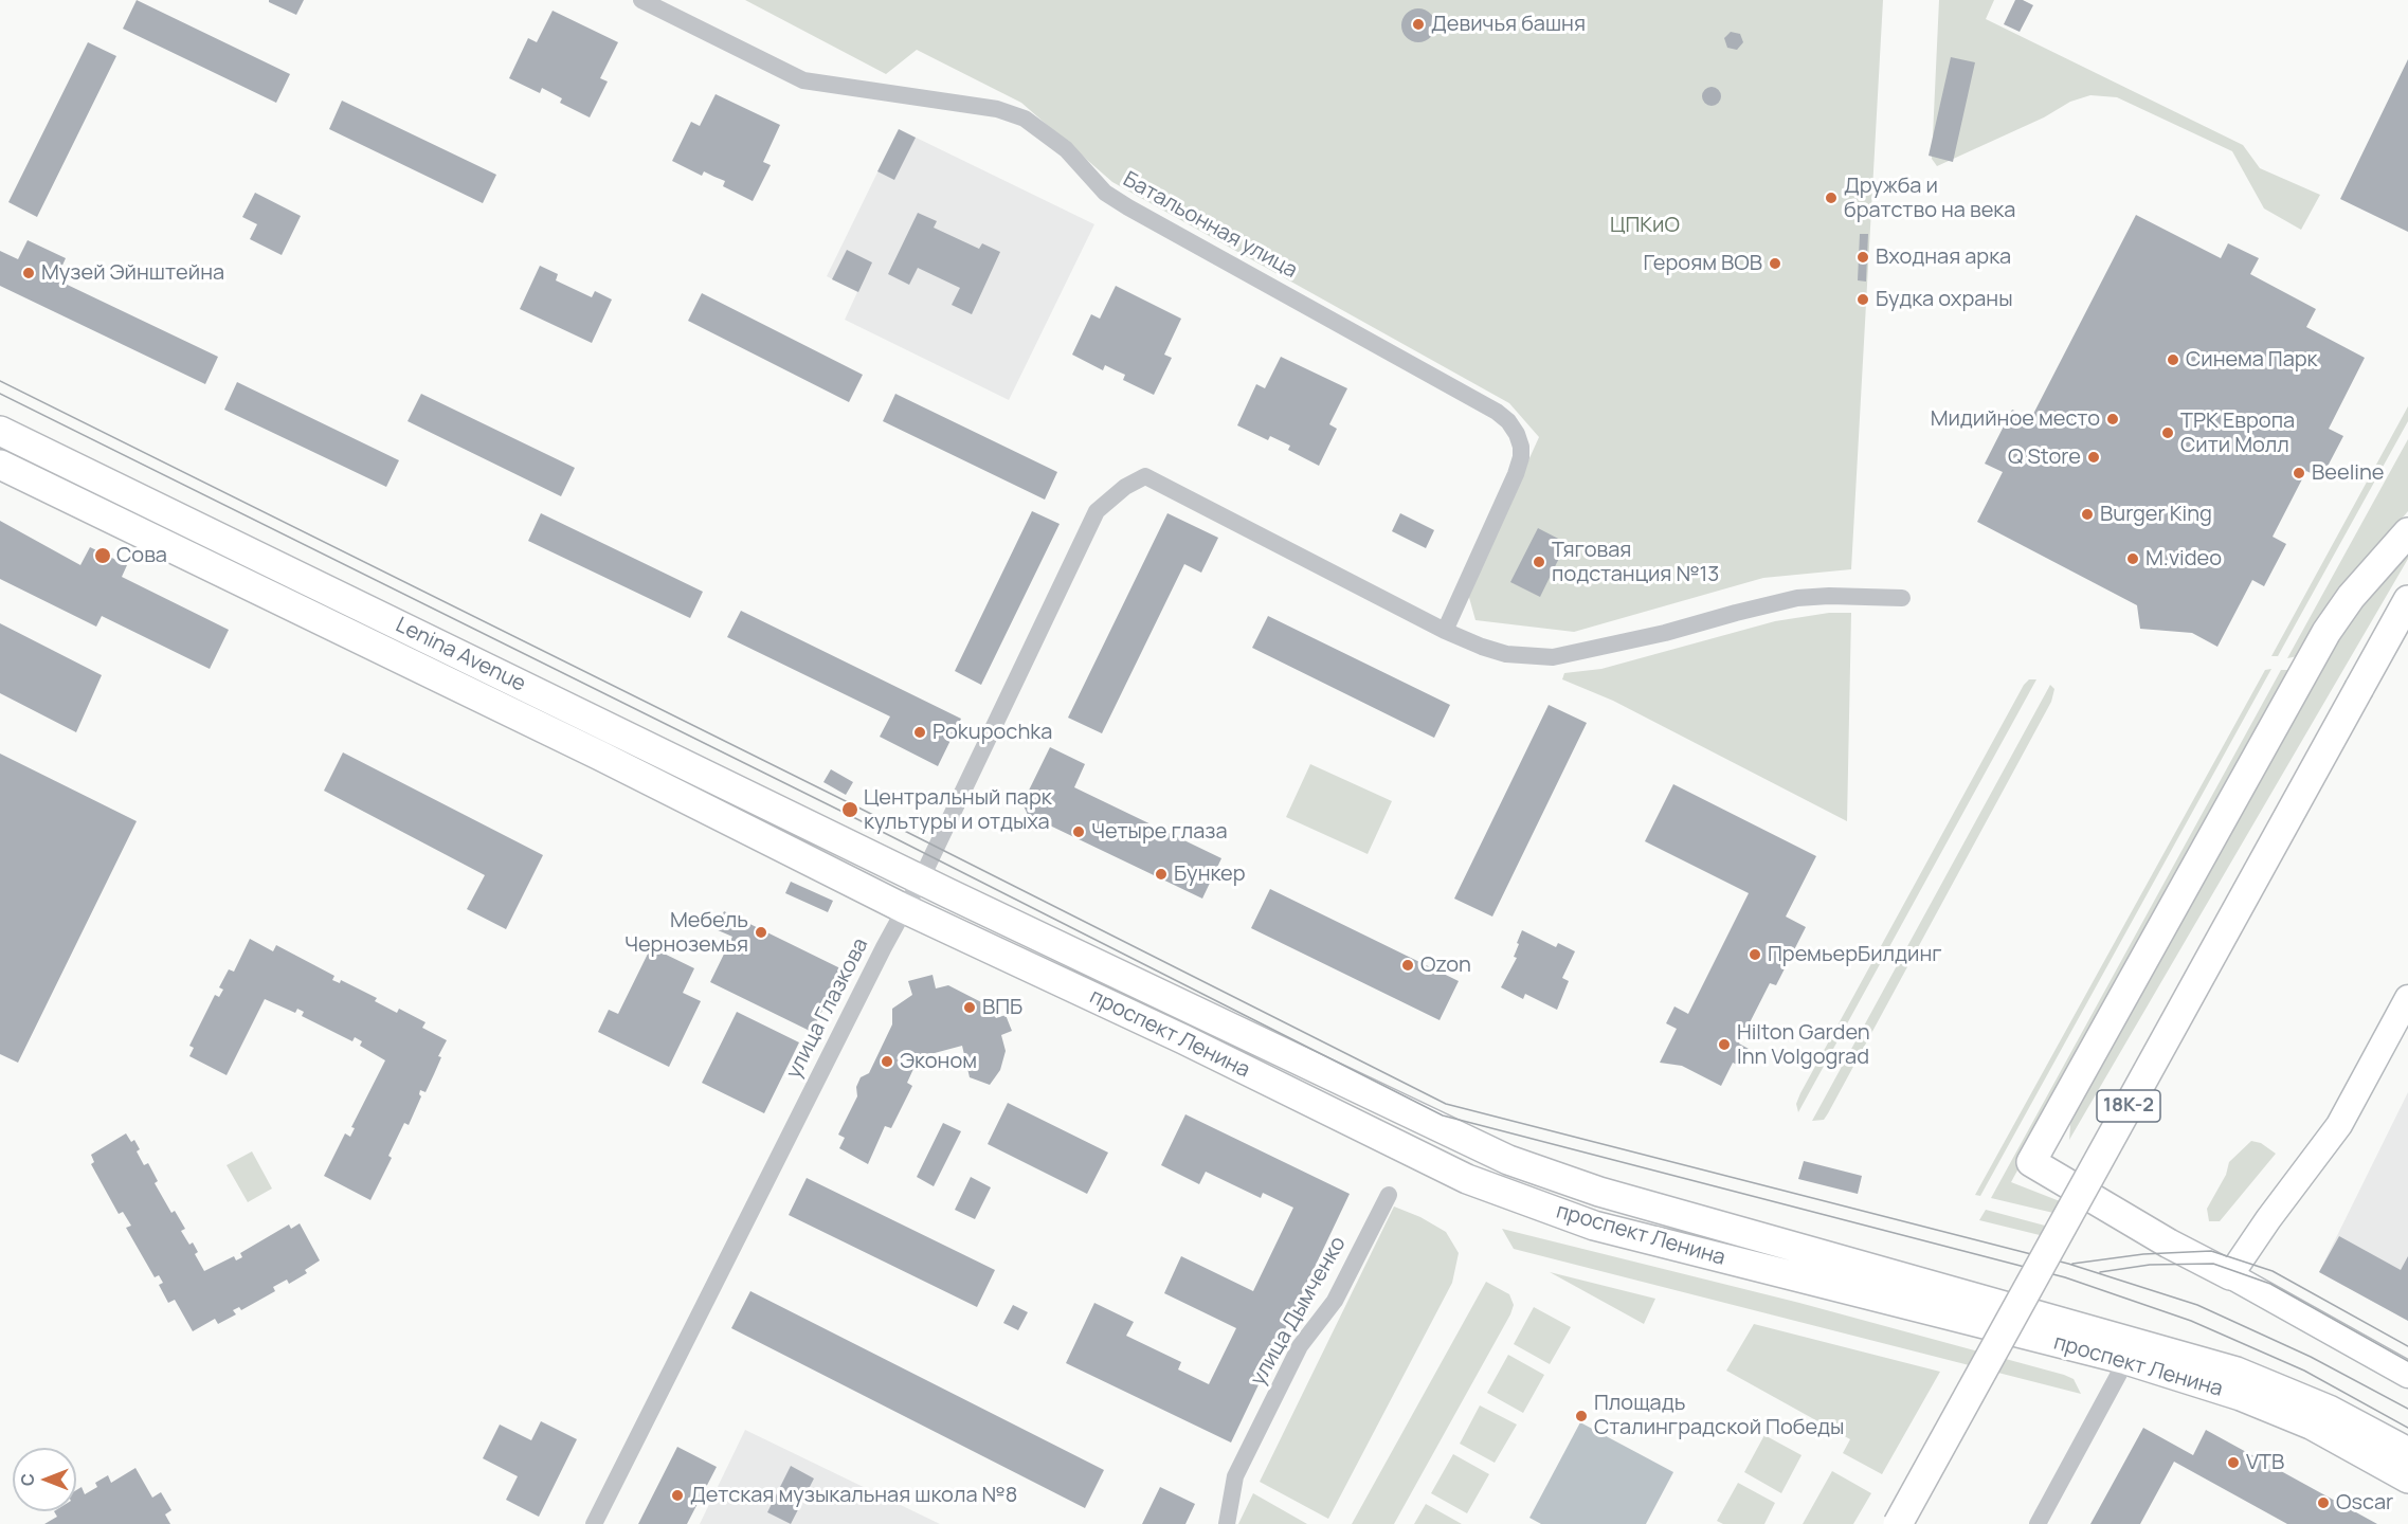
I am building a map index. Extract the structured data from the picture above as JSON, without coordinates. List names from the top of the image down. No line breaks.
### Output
{"streets":{"main road":["Lenina Avenue","проспект Ленина","18К-2"],"street":["Батальонная улица","улица Глазкова","улица Дымченко"]},"crossings":[["Батальонная улица","улица Глазкова"],["Lenina Avenue","улица Глазкова"],["Lenina Avenue","проспект Ленина"],["улица Глазкова","проспект Ленина"]],"parks":["ЦПКиО"],"places":["Девичья башня","Дружба и братство на века","Входная арка","Героям ВОВ","Музей Эйнштейна","Будка охраны","Синема Парк","Мидийное место","ТРК Европа Сити Молл","Q Store","Beeline","Burger King","Сова","M.video","Тяговая подстанция №13","Pokupochka","Центральный парк культуры и отдыха","Четыре глаза","Бункер","Мебель Черноземья","ПремьерБилдинг","Ozon","ВПБ","Hilton Garden Inn Volgograd","Эконом","Площадь Сталинградской Победы","VTB","Детская музыкальная школа №8","Oscar"],"north":"left"}
